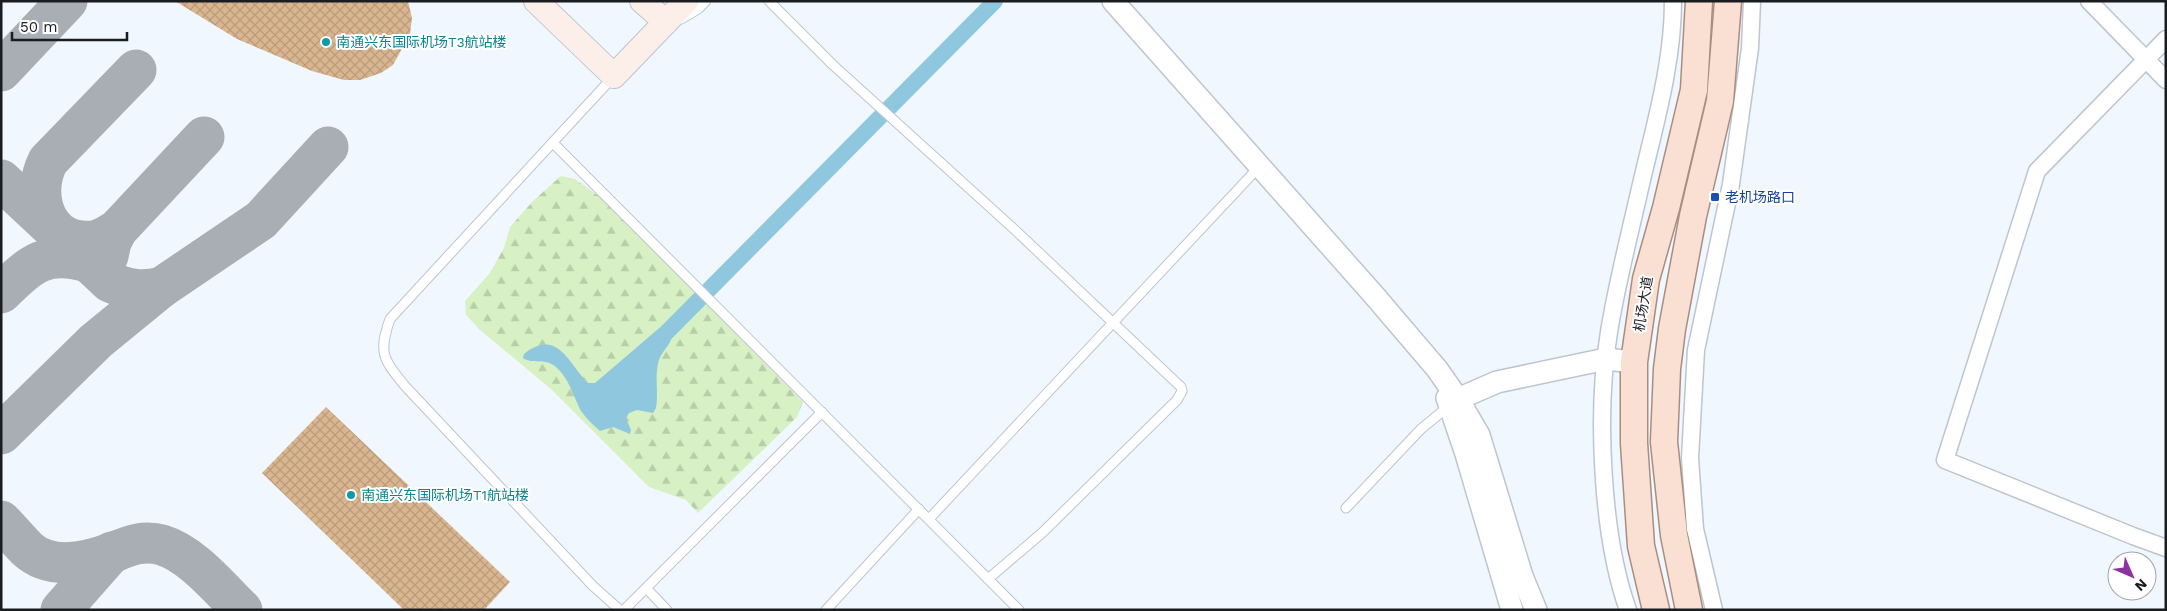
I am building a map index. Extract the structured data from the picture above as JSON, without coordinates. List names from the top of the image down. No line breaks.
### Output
{"streets":{"main road":["机场大道"]},"places":{"other":["南通兴东国际机场T3航站楼","南通兴东国际机场T1航站楼"],"transit":["老机场路口"]},"scale_bar":"50 m","north":"bottom right"}
